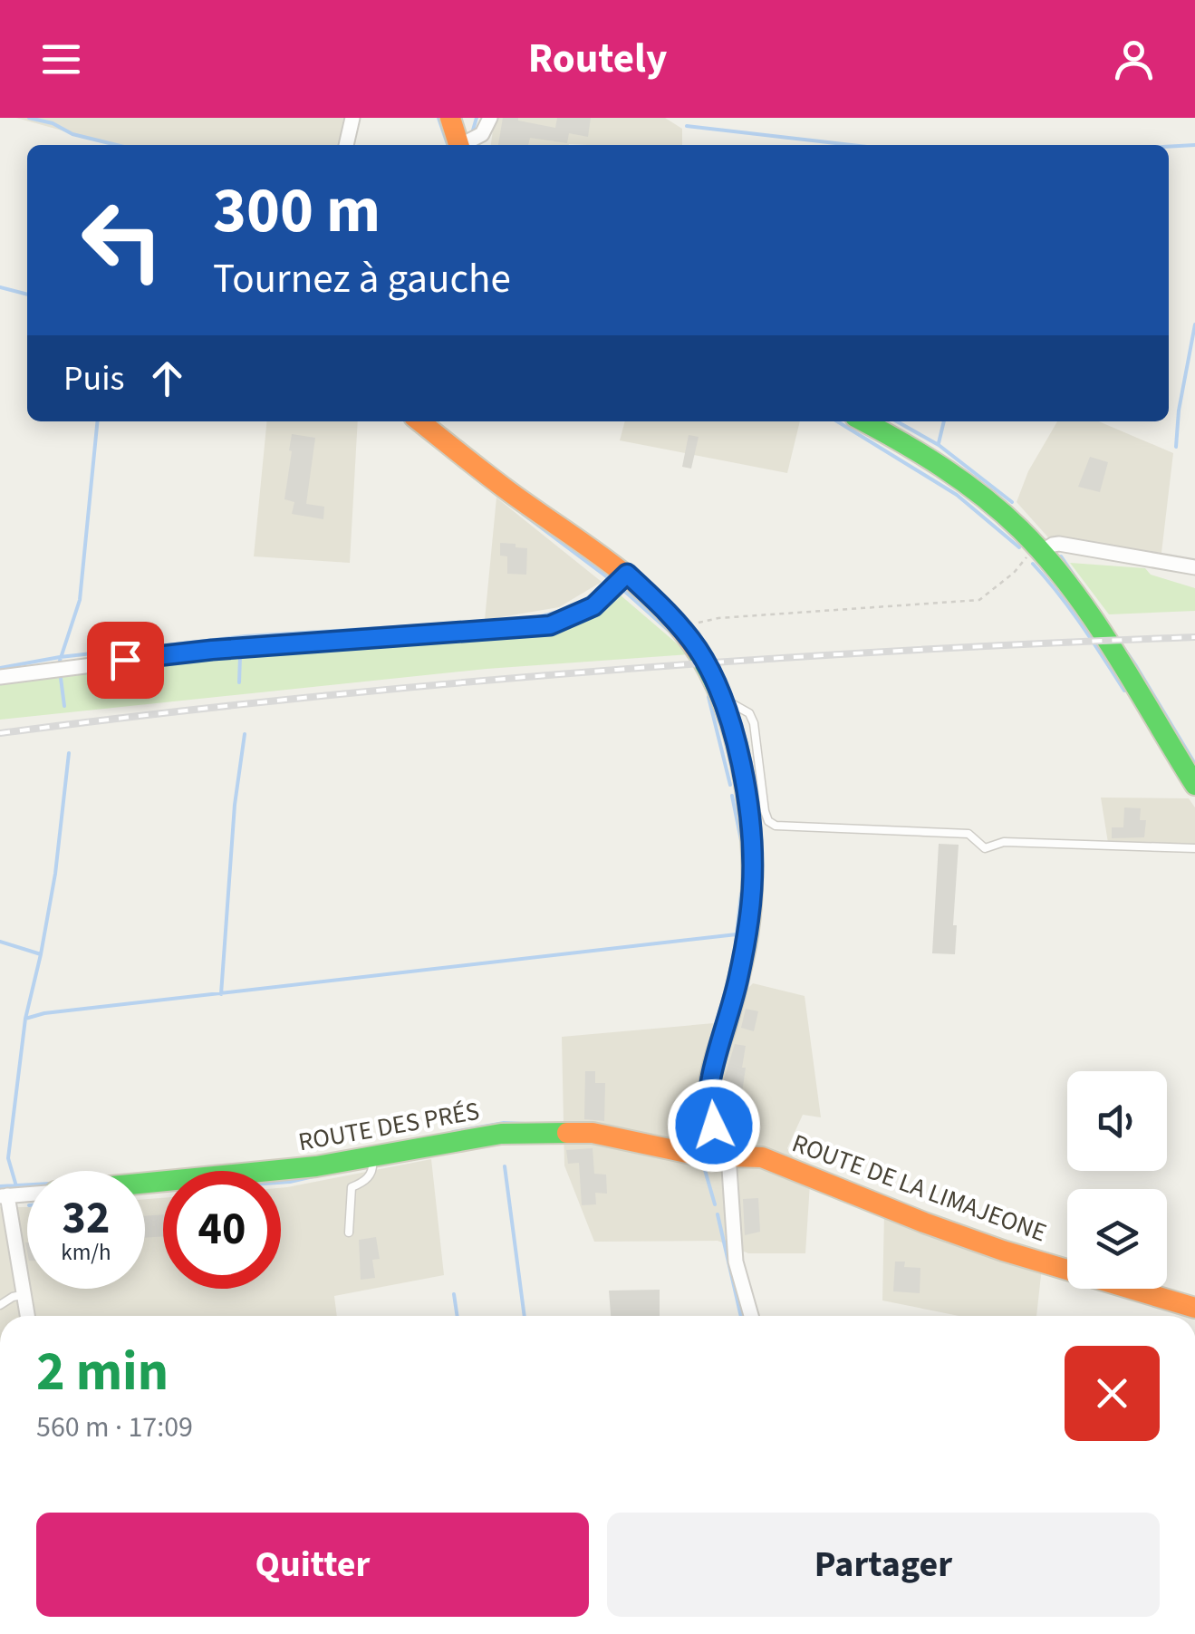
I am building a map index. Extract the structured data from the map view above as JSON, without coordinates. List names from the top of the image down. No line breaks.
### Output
{"streets":{"street":["ROUTE DES PRÉS","ROUTE DE LA LIMAJEONE"]},"crossings":[["ROUTE DES PRÉS","ROUTE DE LA LIMAJEONE"]],"page":{"header":"Routely","turn":["300 m","Tournez à gauche"],"then":"Puis","speed":"32 km/h","limit":"40","heading":["2 min","560 m · 17:09"],"buttons":["Quitter","Partager"]}}
